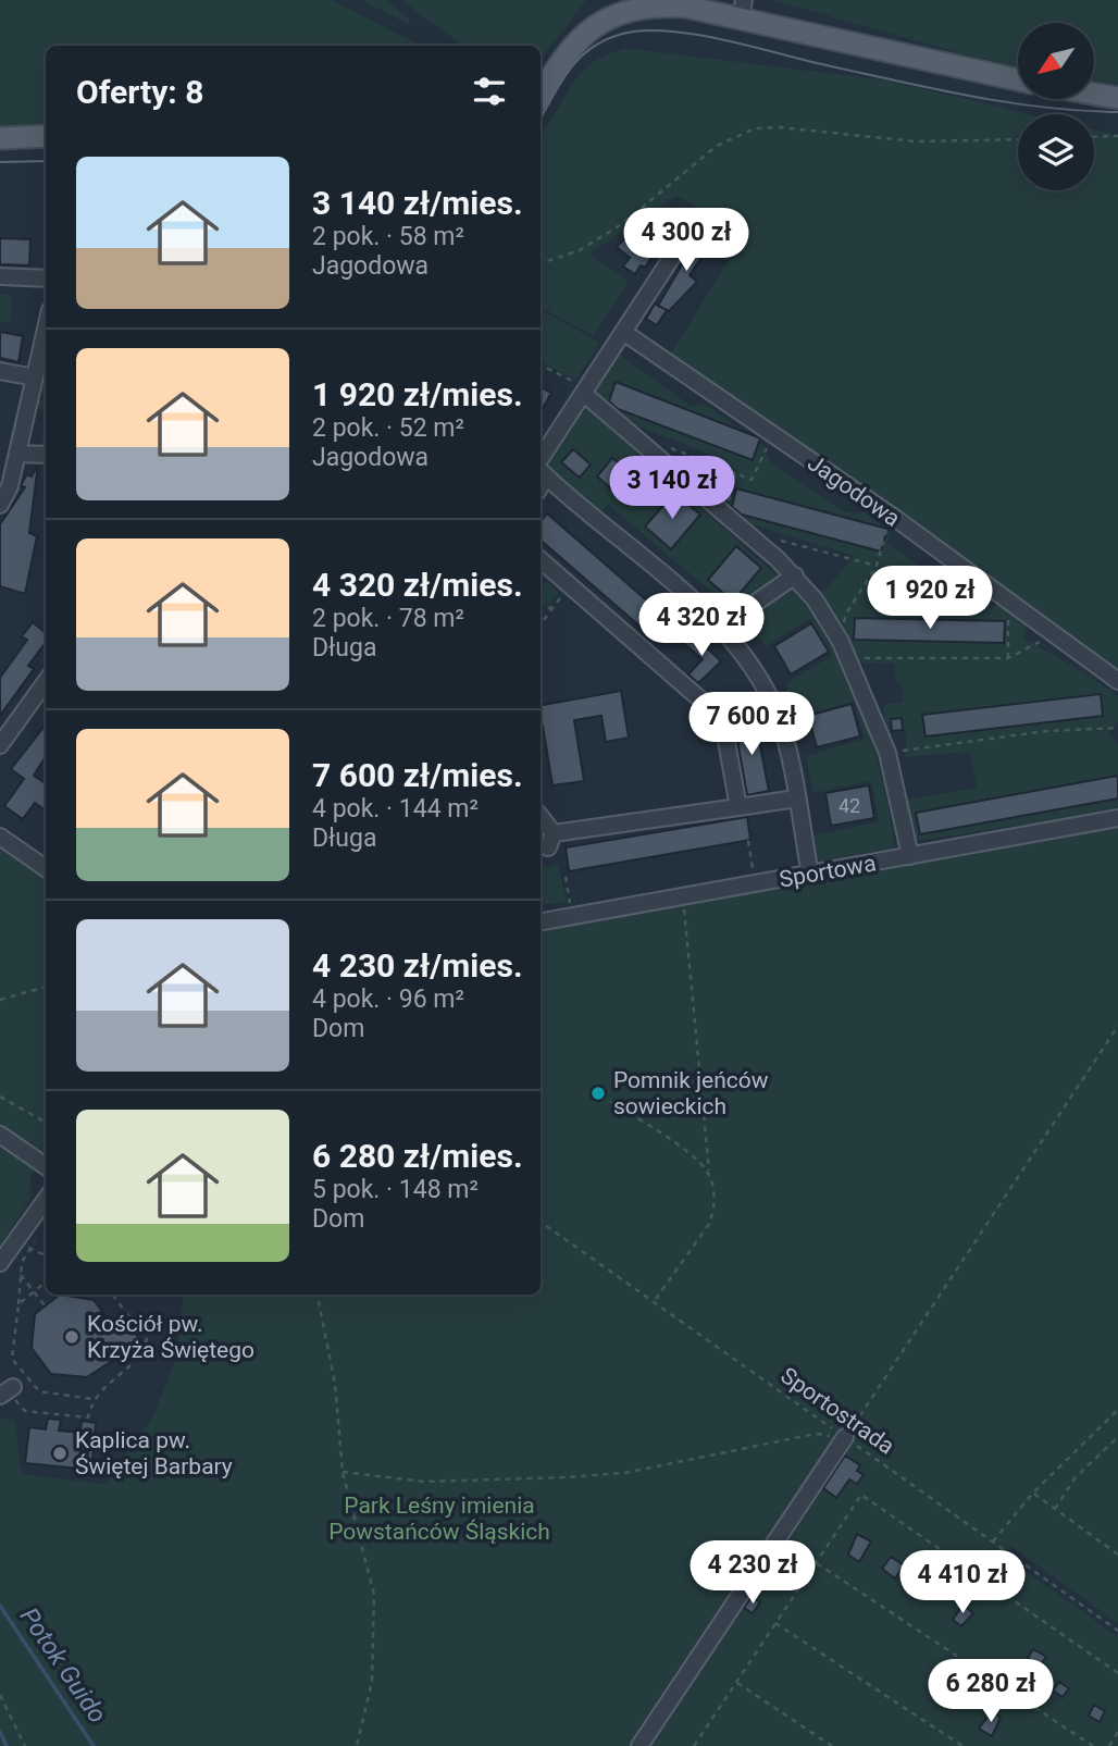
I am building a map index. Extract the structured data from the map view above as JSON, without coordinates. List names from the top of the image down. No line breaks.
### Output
{"streets":{"street":["Jagodowa","Sportowa"],"path":["Sportostrada"]},"water":["Potok Guido"],"parks":["Park Leśny imienia Powstańców Śląskich"],"places":["Pomnik jeńców sowieckich","Kościół pw. Krzyża Świętego","Kaplica pw. Świętej Barbary"],"house_numbers":["42"],"north":"bottom left","page":{"heading":"Oferty: 8","list":[{"name":"3 140 zł/mies.","note":"2 pok. · 58 m² · Jagodowa"},{"name":"1 920 zł/mies.","note":"2 pok. · 52 m² · Jagodowa"},{"name":"4 320 zł/mies.","note":"2 pok. · 78 m² · Długa"},{"name":"7 600 zł/mies.","note":"4 pok. · 144 m² · Długa"},{"name":"4 230 zł/mies.","note":"4 pok. · 96 m² · Dom"},{"name":"6 280 zł/mies.","note":"5 pok. · 148 m² · Dom"}],"price":["4 300 zł","3 140 zł","1 920 zł","4 320 zł","7 600 zł","4 230 zł","4 410 zł","6 280 zł"]}}
